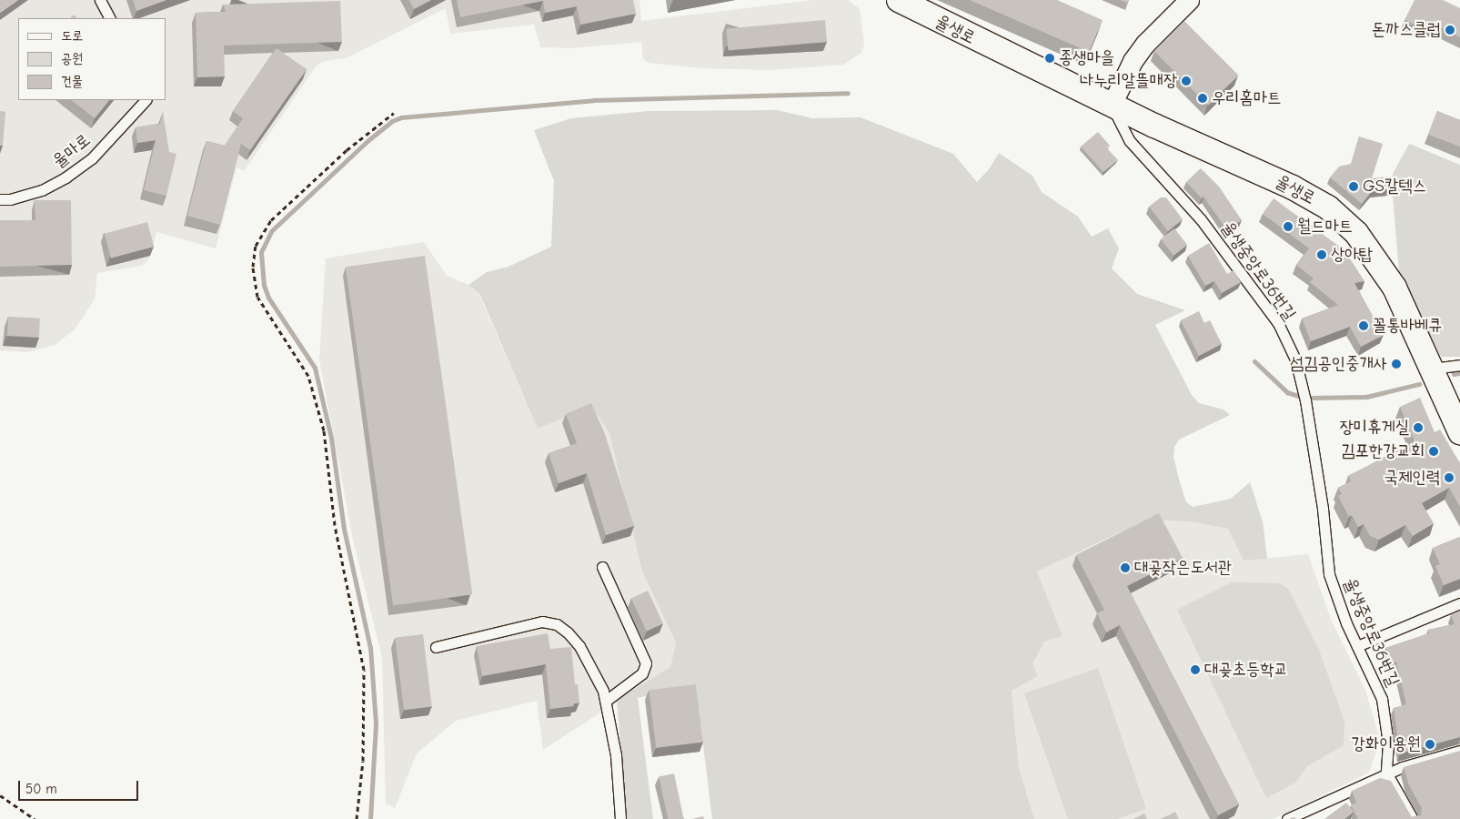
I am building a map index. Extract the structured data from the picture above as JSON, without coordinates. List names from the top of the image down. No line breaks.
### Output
{"streets":{"street":["율생로"],"lane":["율마로","율생중앙로36번길"]},"crossings":[["율생로","율생중앙로36번길"]],"places":["돈까스클럽","종생마을","나누리알뜰매장","우리홈마트","GS칼텍스","월드마트","상아탑","꼴통바베큐","섬김공인중개사","장미휴게실","김포한강교회","국제인력","대곶작은도서관","대곶초등학교","강화이용원"],"legend":["도로","공원","건물"],"scale_bar":"50 m"}
